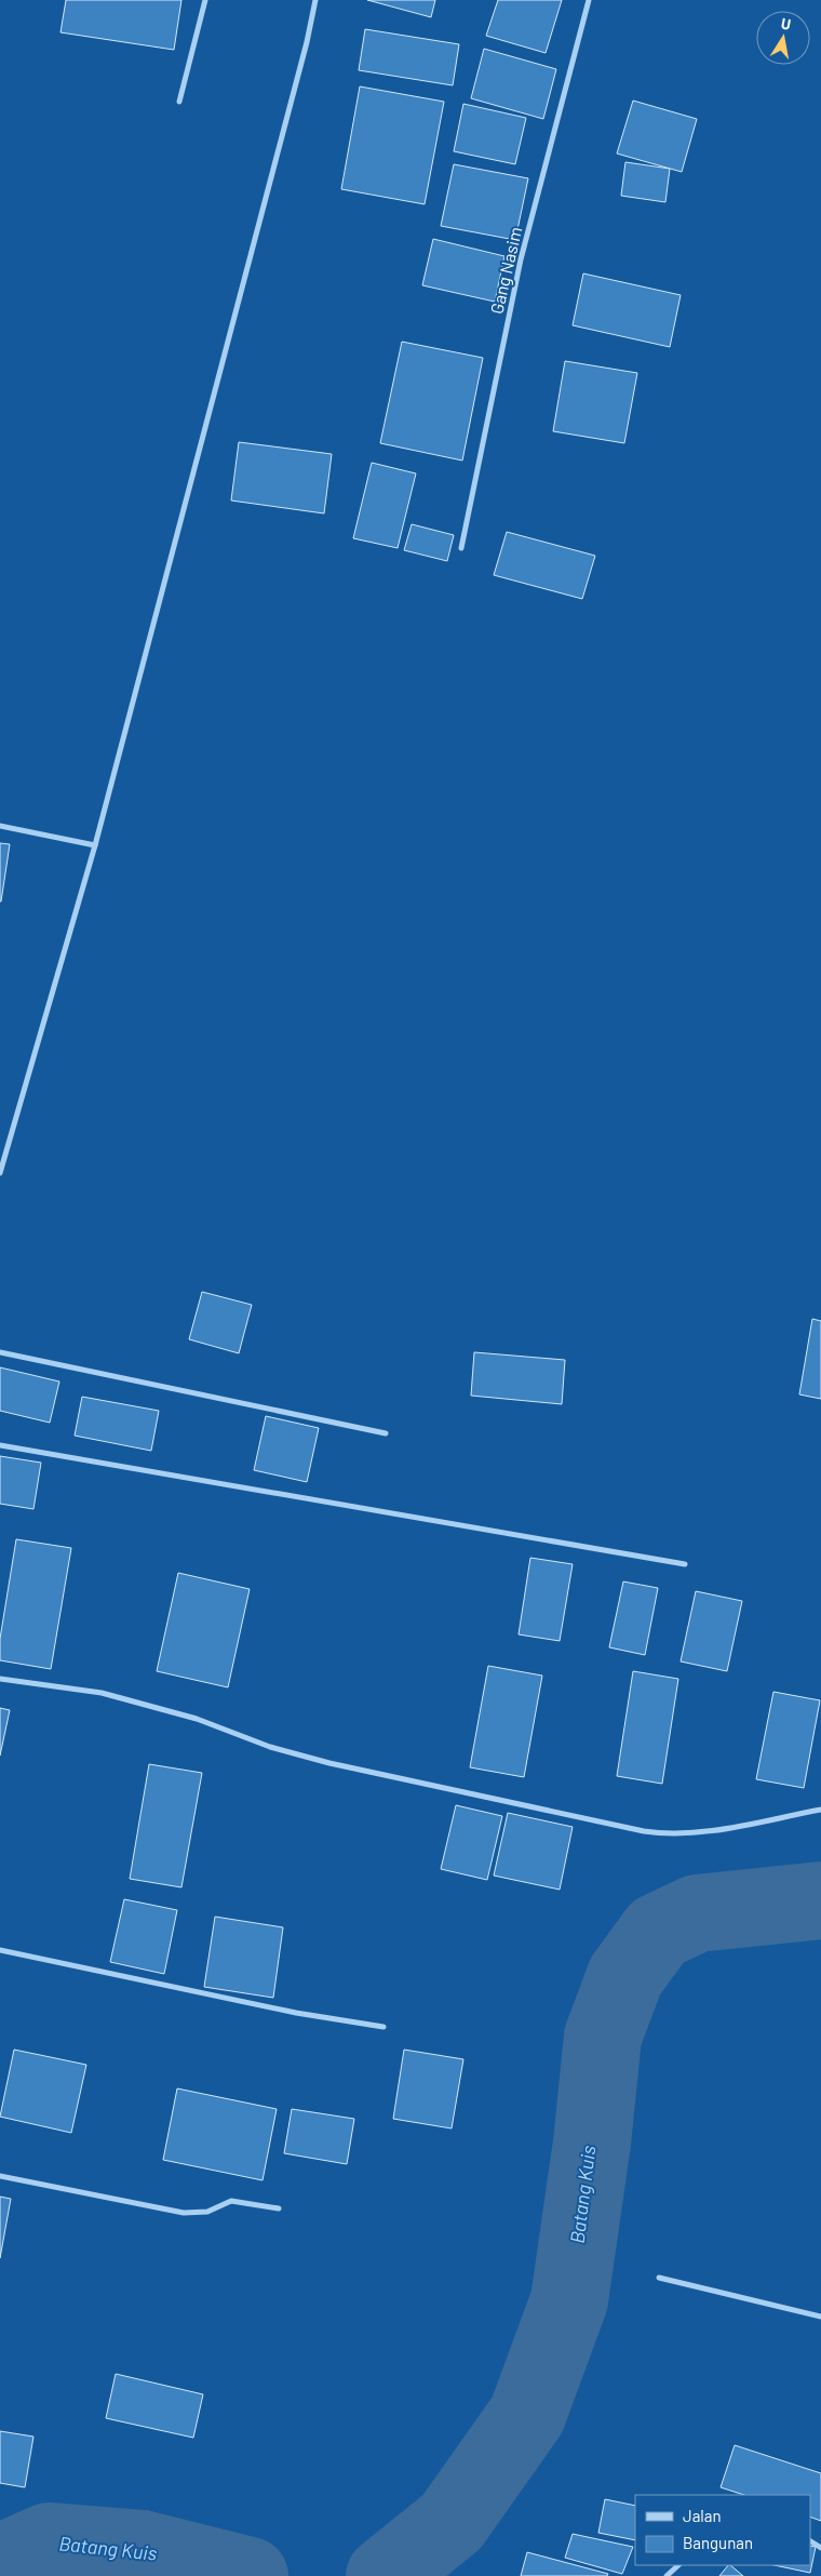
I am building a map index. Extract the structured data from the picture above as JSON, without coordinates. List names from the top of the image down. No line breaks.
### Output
{"streets":{"street":["Gang Nasim"]},"water":["Batang Kuis"],"legend":["Jalan","Bangunan"],"north":"top"}
